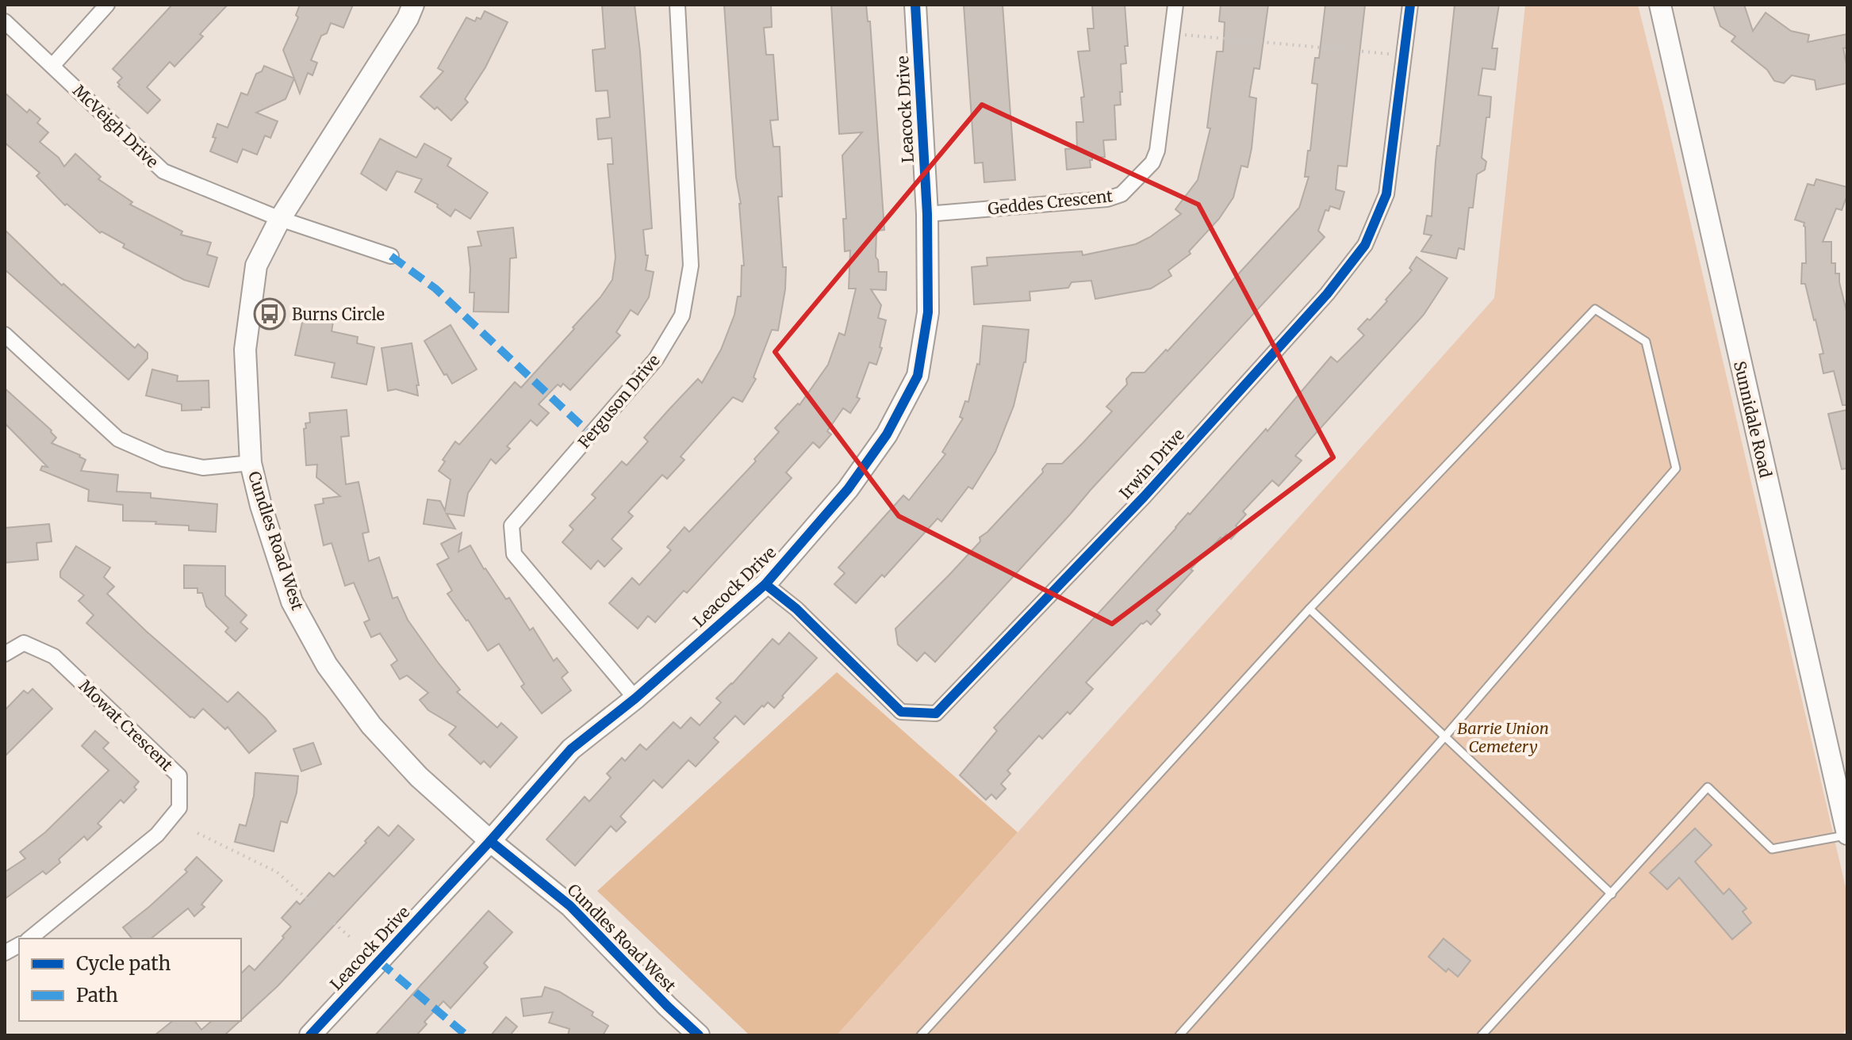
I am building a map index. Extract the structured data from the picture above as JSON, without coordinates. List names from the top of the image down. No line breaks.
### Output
{"streets":{"street":["Leacock Drive","McVeigh Drive","Geddes Crescent","Ferguson Drive","Sunnidale Road","Irwin Drive","Cundles Road West","Mowat Crescent"]},"crossings":[["Leacock Drive","Geddes Crescent"],["Leacock Drive","Ferguson Drive"],["Leacock Drive","Irwin Drive"],["Leacock Drive","Cundles Road West"],["McVeigh Drive","Cundles Road West"]],"parks":["Barrie Union Cemetery"],"places":{"bus stop":["Burns Circle"]},"legend":["Cycle path","Path"]}
